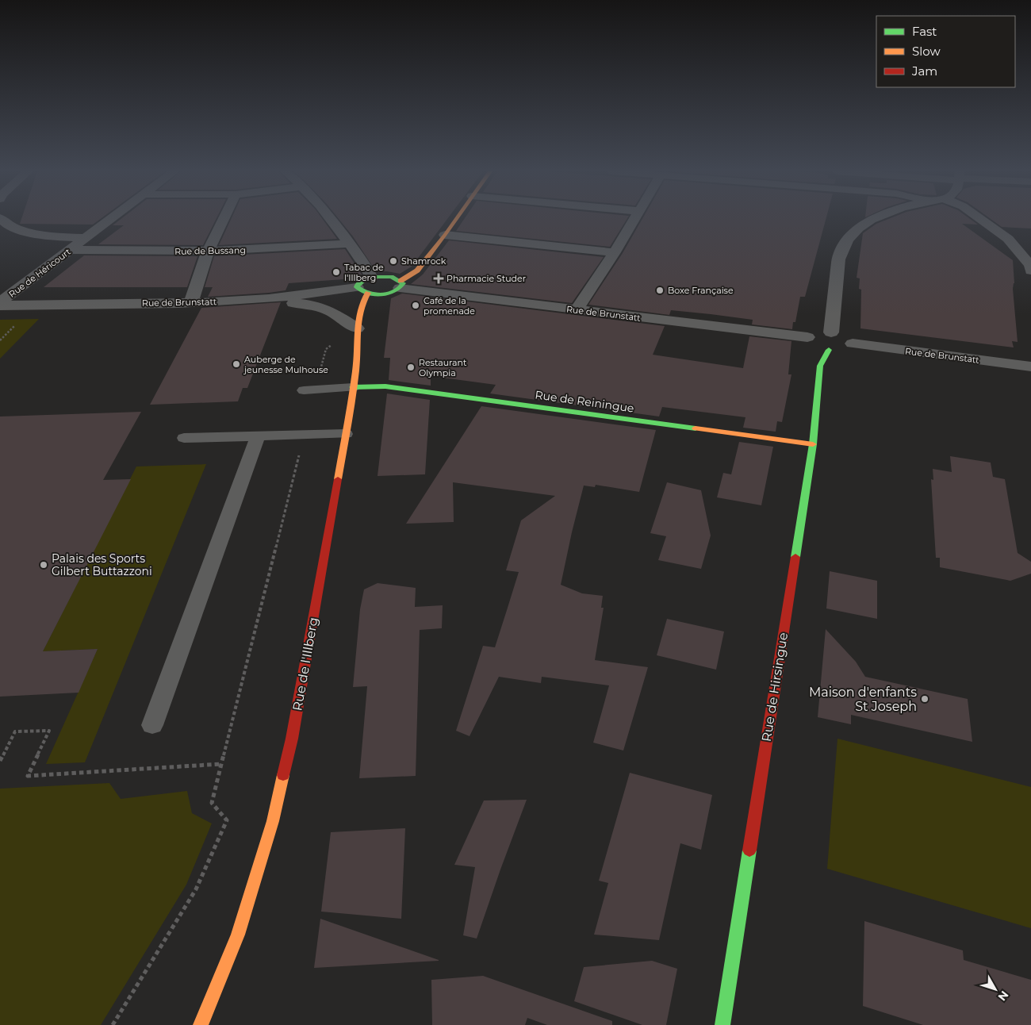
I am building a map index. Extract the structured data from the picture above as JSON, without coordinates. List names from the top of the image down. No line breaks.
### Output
{"streets":{"street":["Rue de Bussang","Rue de Héricourt","Rue de Brunstatt","Rue de Reiningue","Rue de l'Illberg","Rue de Hirsingue"]},"crossings":[["Rue de Bussang","Rue de Héricourt"],["Rue de Brunstatt","Rue de l'Illberg"],["Rue de Reiningue","Rue de l'Illberg"],["Rue de Reiningue","Rue de Hirsingue"]],"places":{"other":["Shamrock","Tabac de l'Illberg","Boxe Française","Café de la promenade","Auberge de jeunesse Mulhouse","Restaurant Olympia","Palais des Sports Gilbert Buttazzoni","Maison d'enfants St Joseph"],"health":["Pharmacie Studer"]},"legend":["Fast","Slow","Jam"],"north":"bottom right"}
